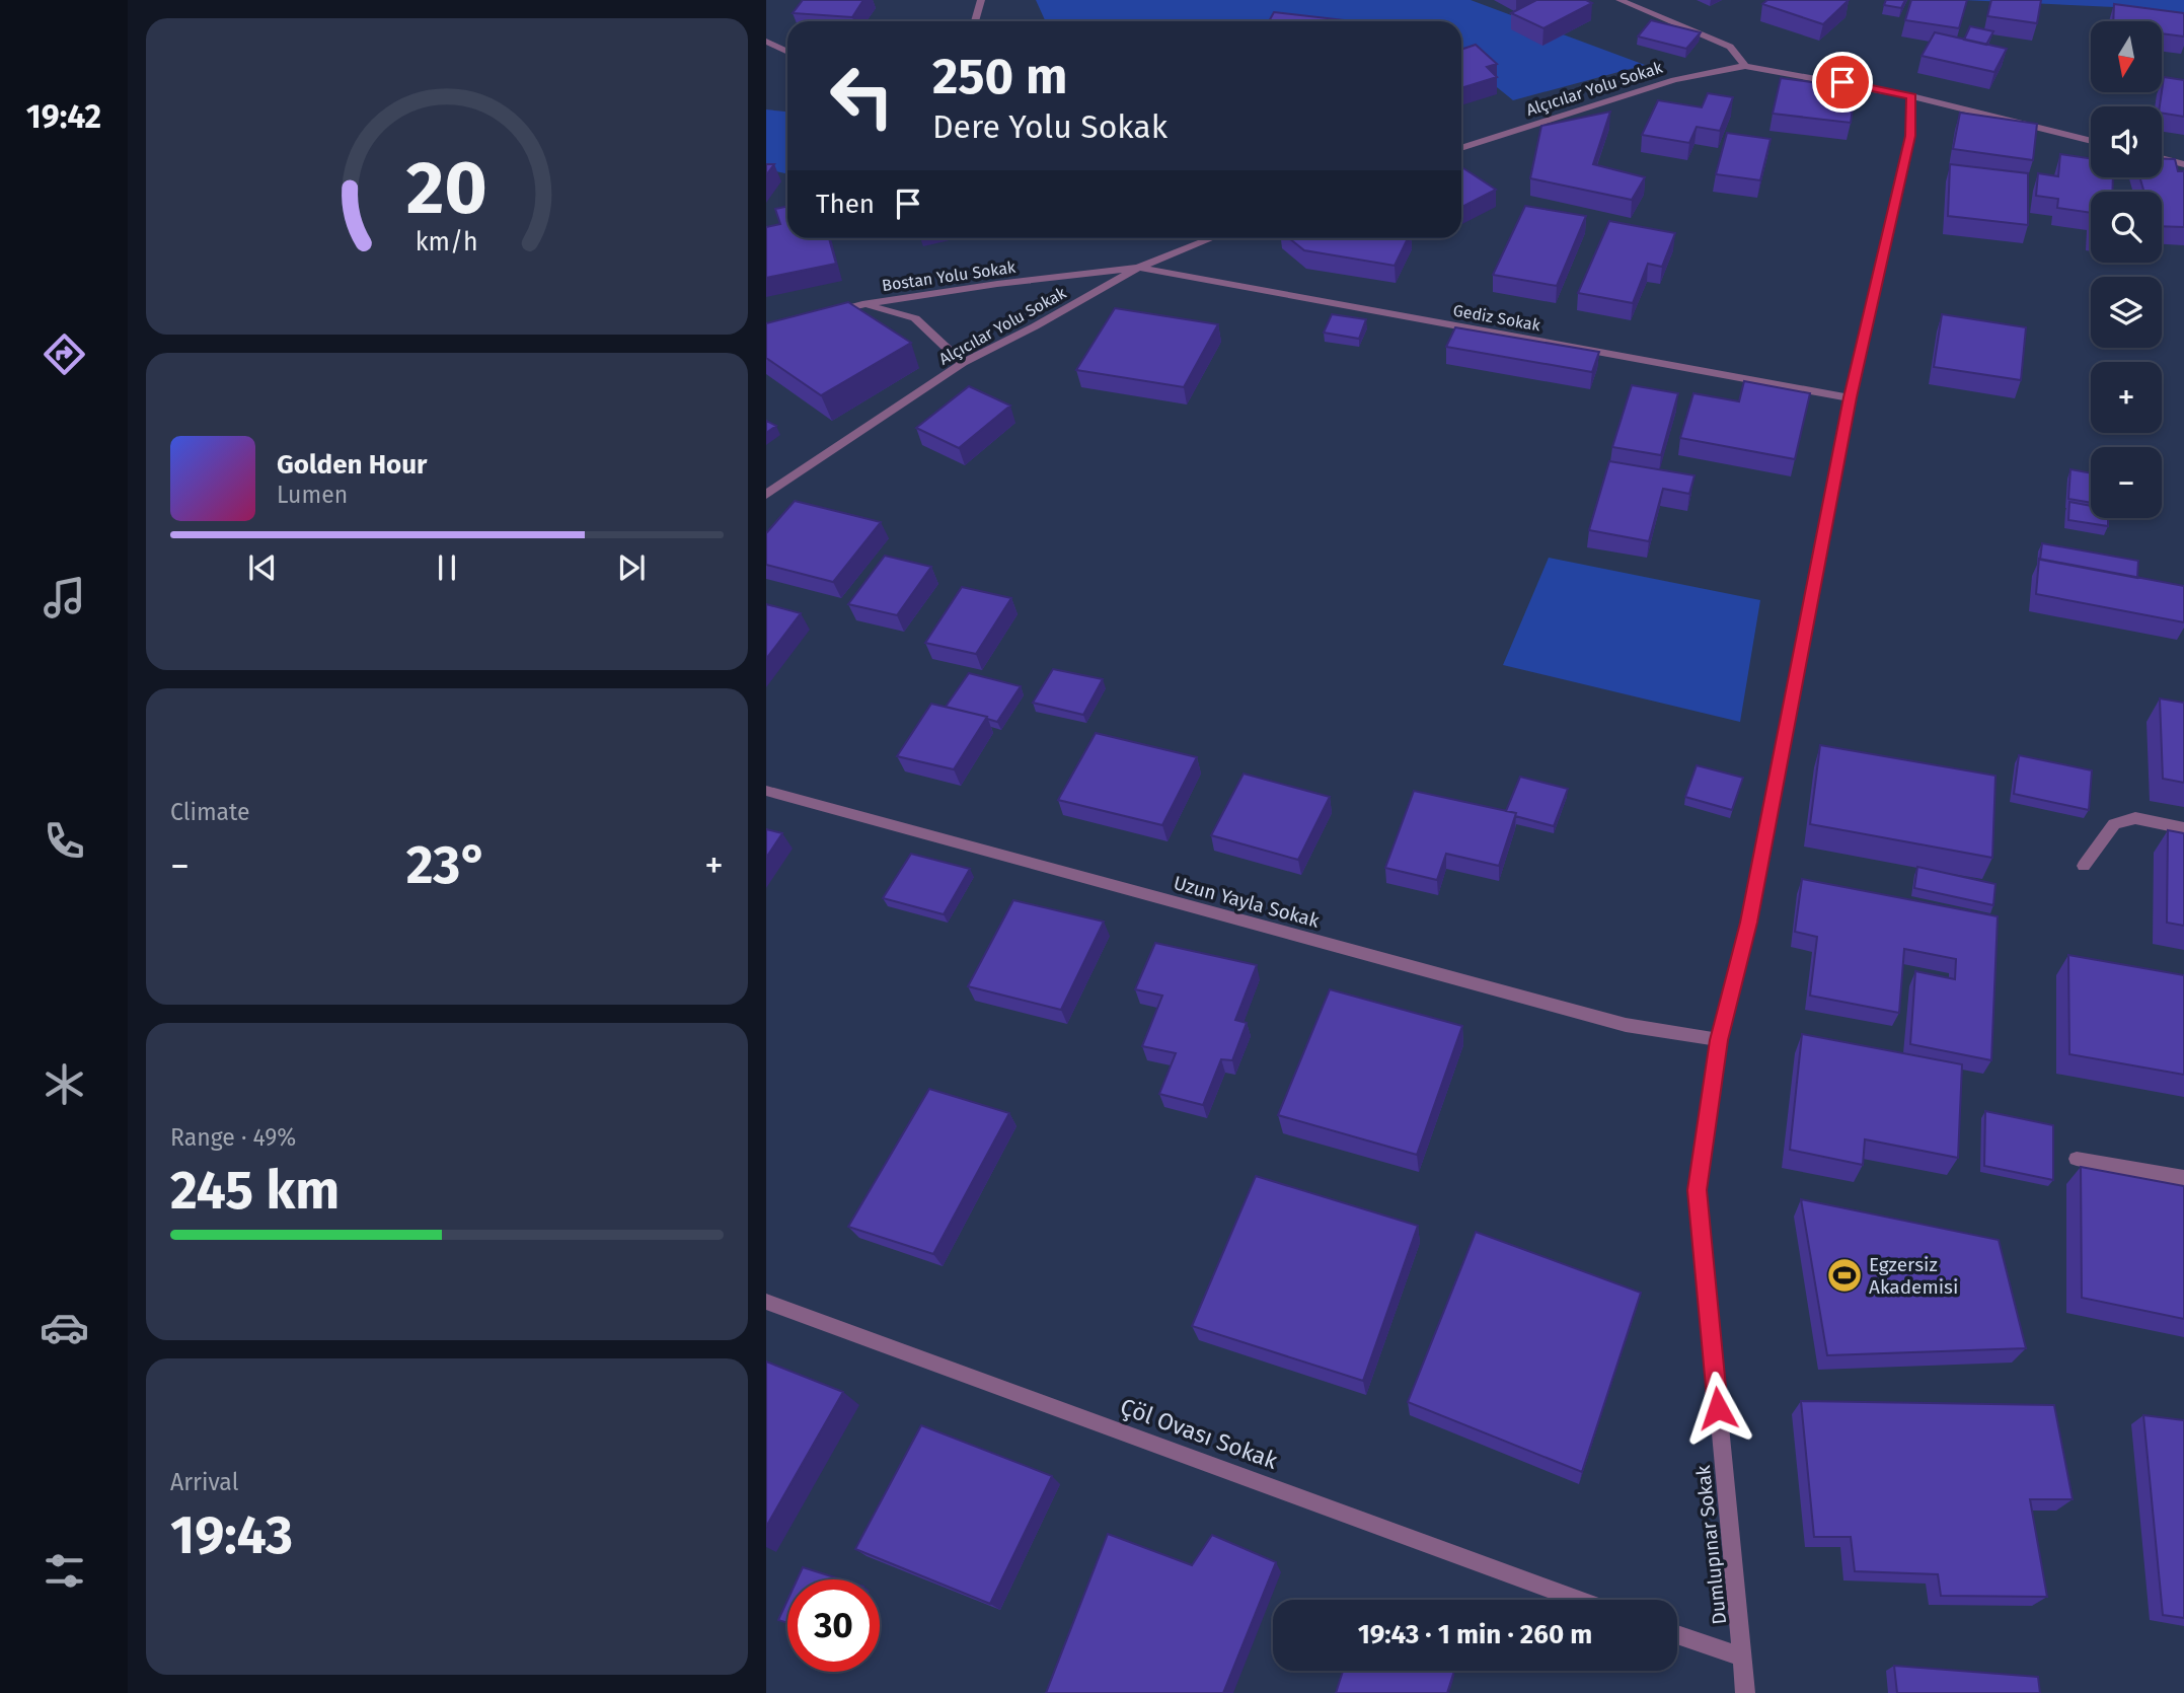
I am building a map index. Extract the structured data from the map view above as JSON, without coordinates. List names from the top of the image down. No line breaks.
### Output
{"streets":{"street":["Alçıcılar Yolu Sokak","Bostan Yolu Sokak","Gediz Sokak","Uzun Yayla Sokak","Çöl Ovası Sokak","Dumlupınar Sokak"]},"crossings":[["Alçıcılar Yolu Sokak","Bostan Yolu Sokak"],["Alçıcılar Yolu Sokak","Gediz Sokak"],["Bostan Yolu Sokak","Gediz Sokak"],["Gediz Sokak","Dumlupınar Sokak"],["Uzun Yayla Sokak","Dumlupınar Sokak"]],"places":{"sports":["Egzersiz Akademisi"]},"north":"bottom","page":{"tabs":"19:42","map_buttons":["+","−"],"turn":["250 m","Dere Yolu Sokak"],"then":"Then","song":["Golden Hour","Lumen"],"tile":["Climate",["Range · 49%","245 km"],["Arrival","19:43"]],"heat":["−","23°","+"],"limit":"30","trip":"19:43 · 1 min · 260 m","gauge":["20","km/h"]}}
